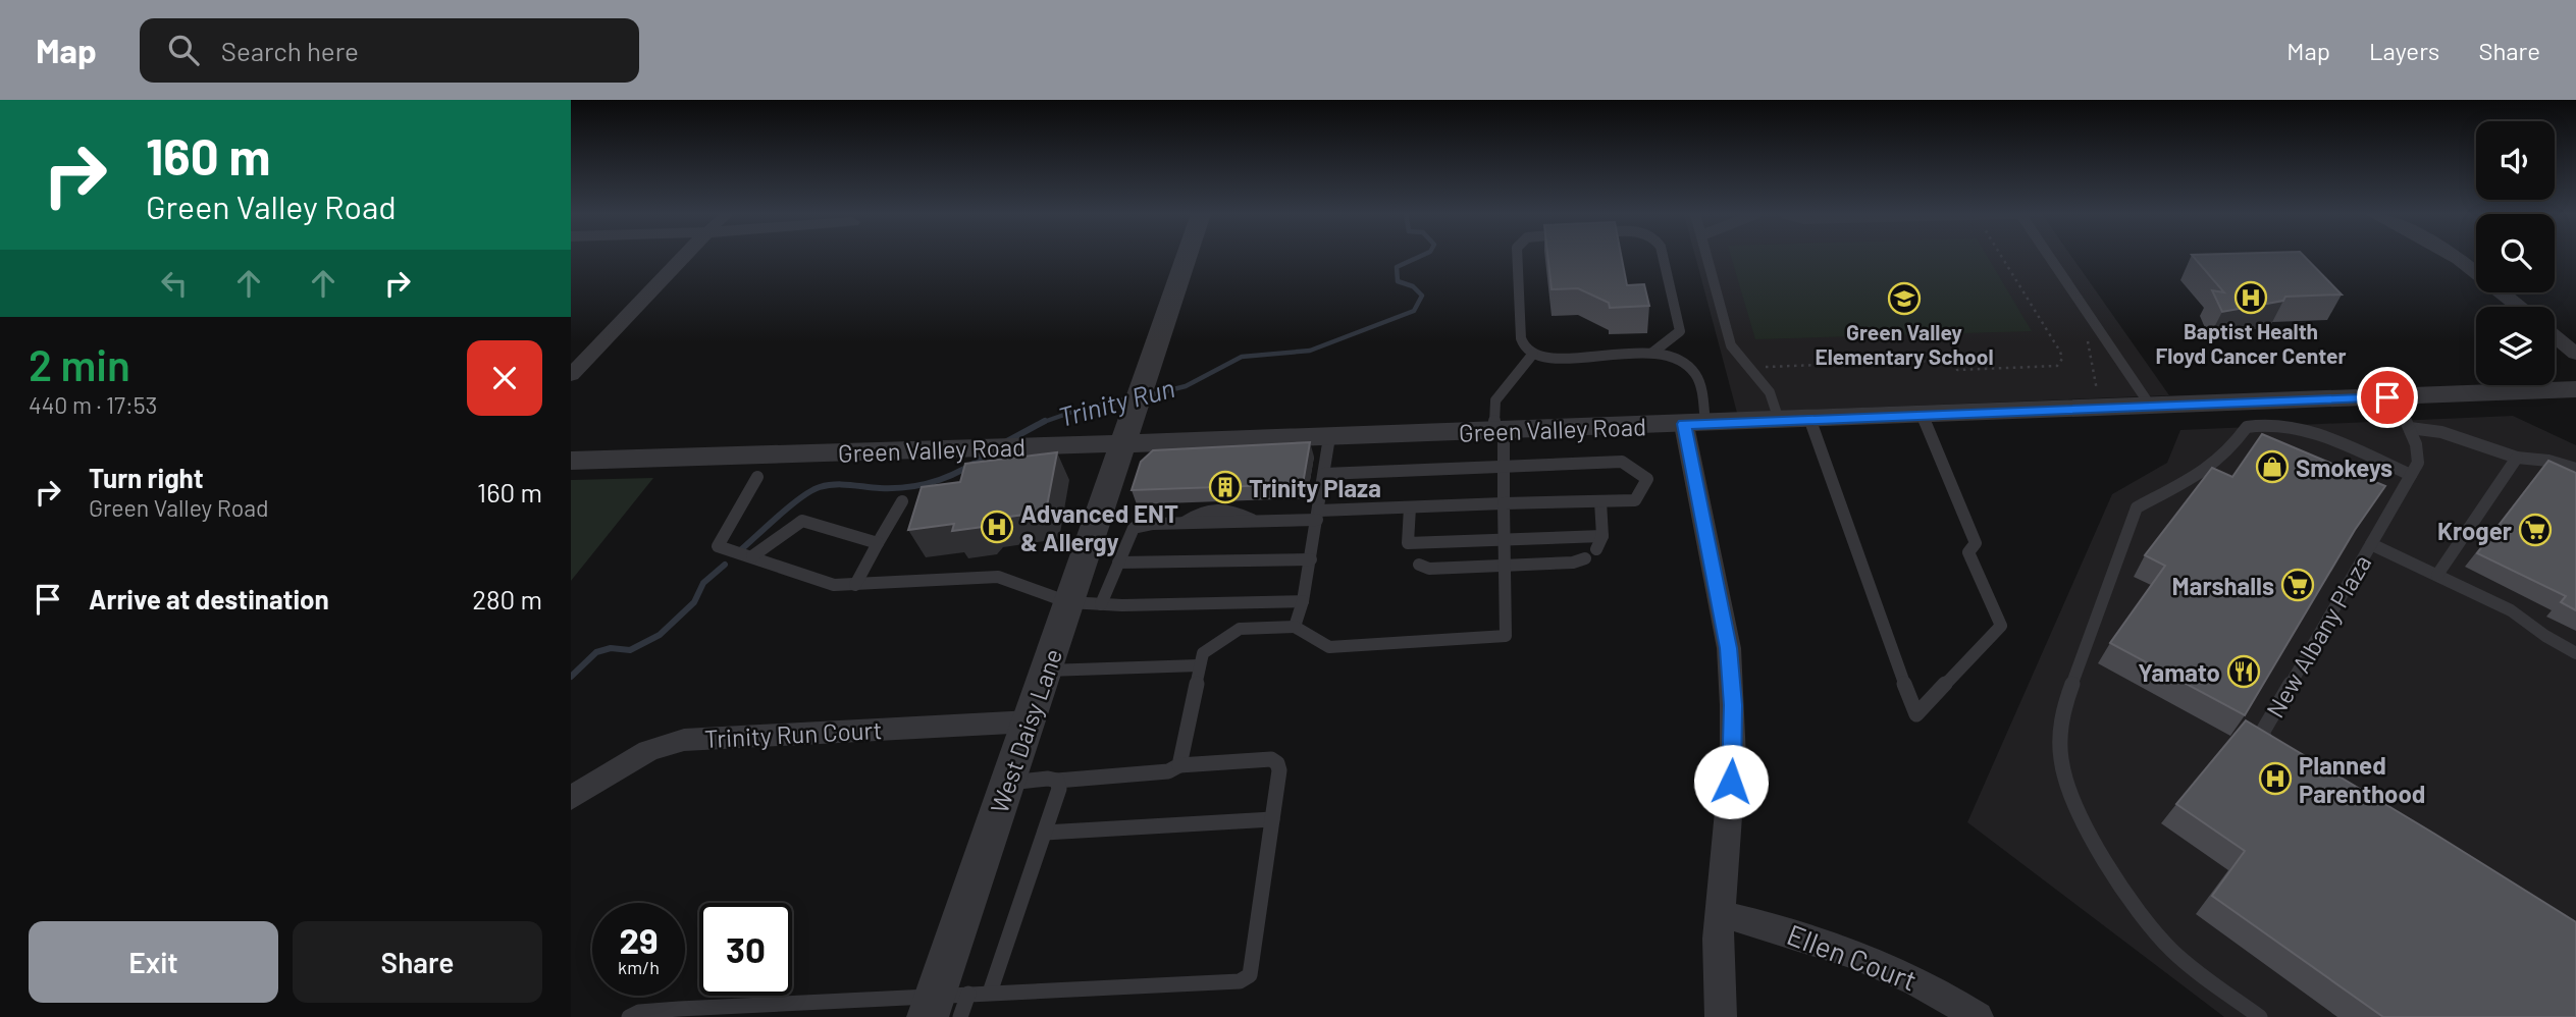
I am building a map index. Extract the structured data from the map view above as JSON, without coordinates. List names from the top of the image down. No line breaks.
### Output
{"streets":{"street":["Green Valley Road","West Daisy Lane","Trinity Run Court","Ellen Court"],"lane":["New Albany Plaza"]},"crossings":[["Green Valley Road","New Albany Plaza"],["Green Valley Road","West Daisy Lane"],["West Daisy Lane","Trinity Run Court"]],"water":["Trinity Run"],"places":{"hospital":["Baptist Health Floyd Cancer Center","Advanced ENT & Allergy","Planned Parenthood"],"school or university":["Green Valley Elementary School"],"shop":["Smokeys"],"building":["Trinity Plaza"],"supermarket":["Kroger","Marshalls"],"restaurant":["Yamato"]},"page":{"header":"Map","search":"Search here","nav":["Map","Layers","Share"],"turn":["160 m","Green Valley Road"],"heading":["2 min","440 m · 17:53"],"list":[{"name":"Turn right","note":"Green Valley Road","value":"160 m"},{"name":"Arrive at destination","value":"280 m"}],"speed":"29 km/h","limit":"30","buttons":["Exit","Share"]}}
